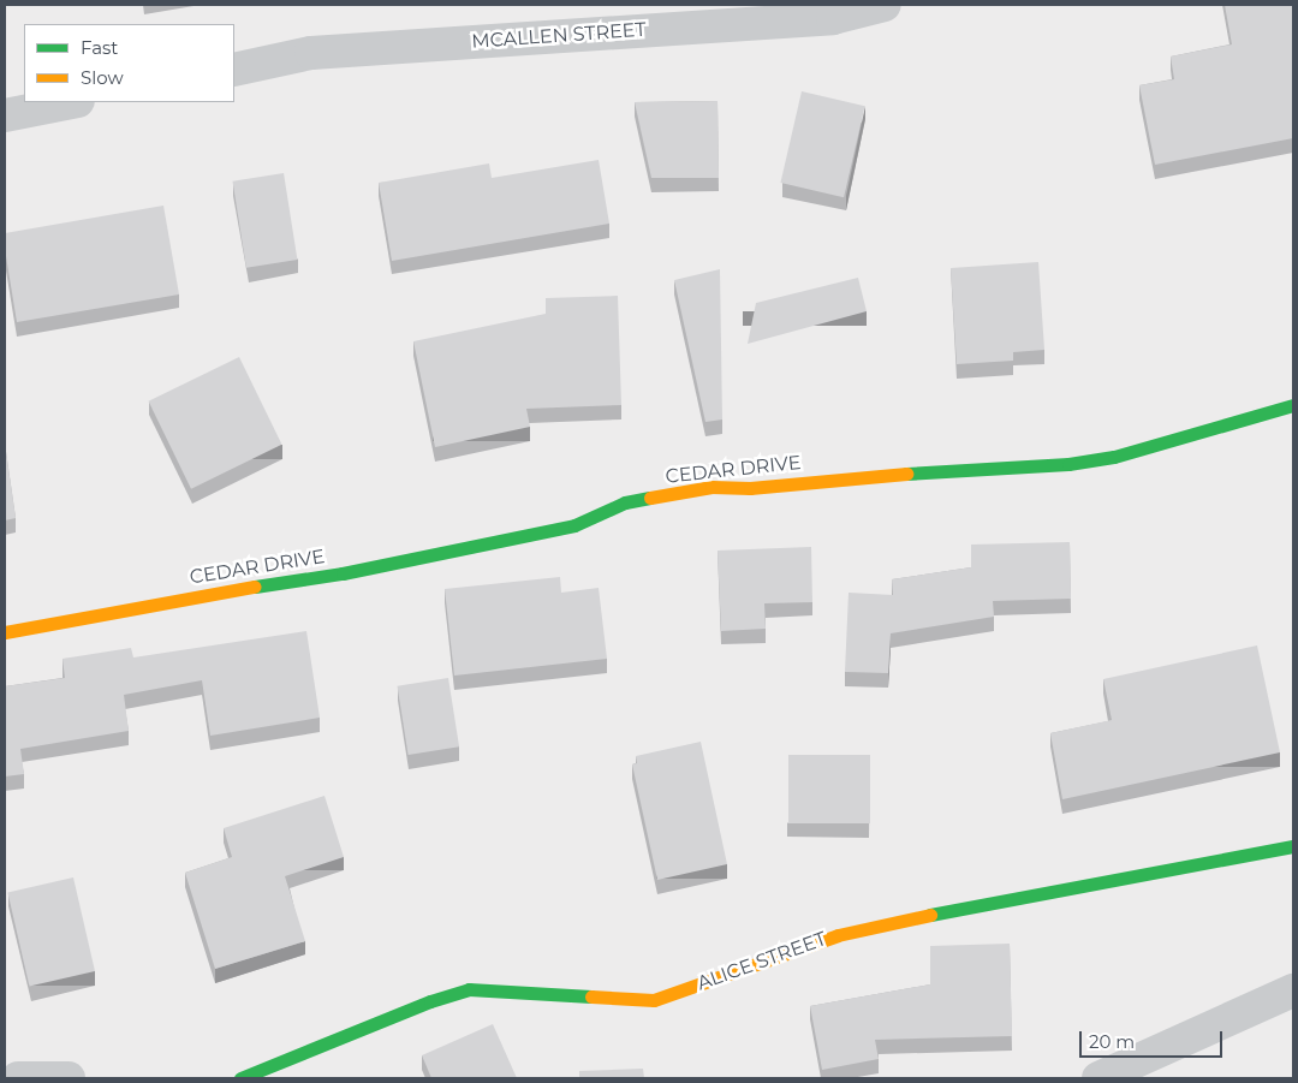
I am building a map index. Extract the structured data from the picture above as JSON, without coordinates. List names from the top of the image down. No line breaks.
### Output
{"streets":{"street":["MCALLEN STREET","CEDAR DRIVE","ALICE STREET"]},"legend":["Fast","Slow"],"scale_bar":"20 m"}
